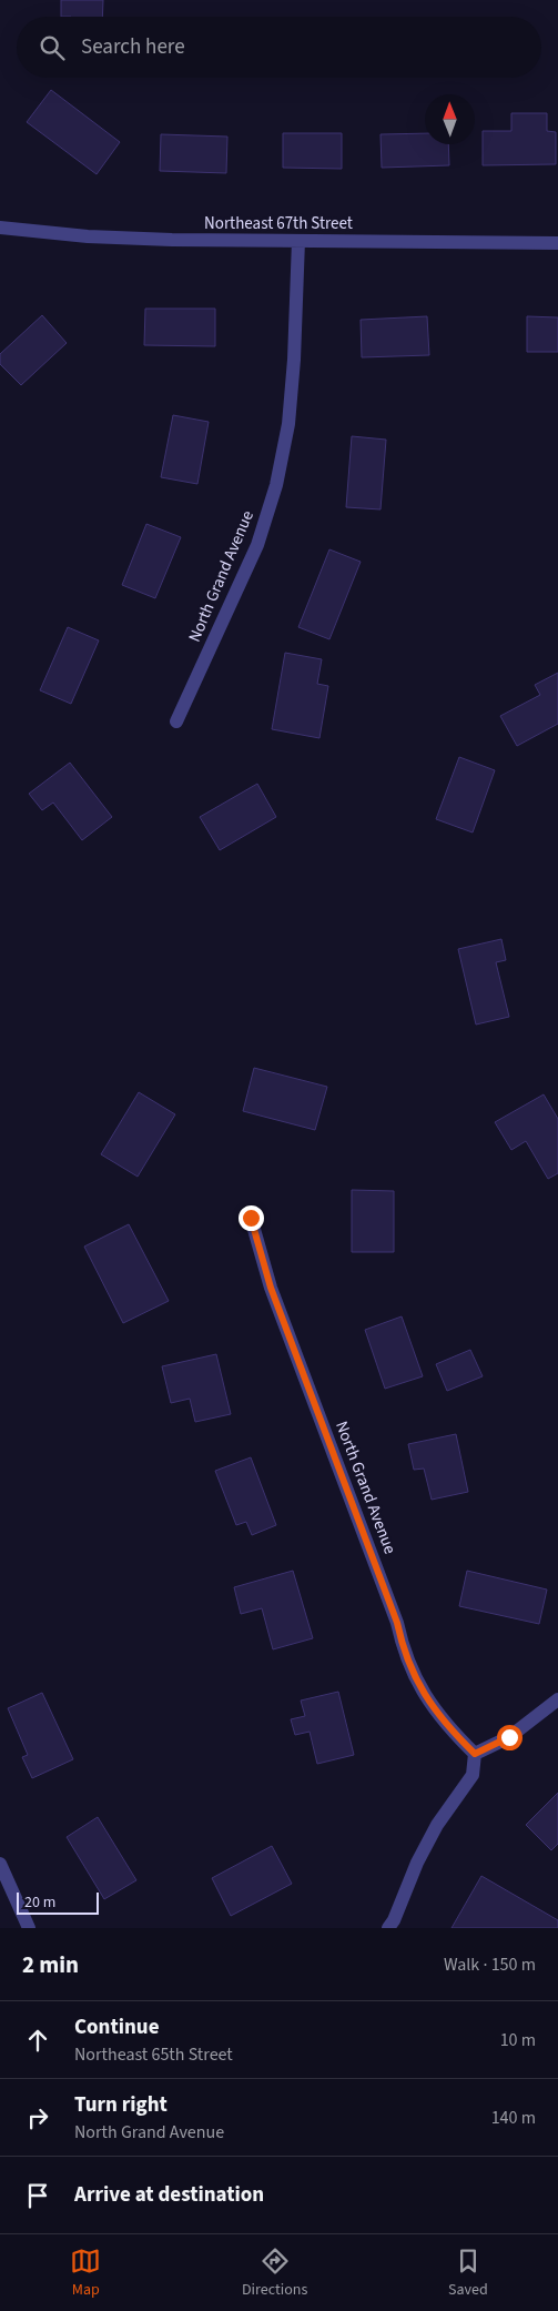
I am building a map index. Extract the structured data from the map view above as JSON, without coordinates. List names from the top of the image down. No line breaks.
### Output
{"streets":{"street":["Northeast 67th Street","North Grand Avenue"]},"crossings":[["Northeast 67th Street","North Grand Avenue"]],"scale_bar":"20 m","north":"top","page":{"search":"Search here","scale":"20 m","heading":["2 min","Walk · 150 m"],"list":[["Continue","Northeast 65th Street","10 m"],["Turn right","North Grand Avenue","140 m"],"Arrive at destination"],"nav":["Map","Directions","Saved"]}}
